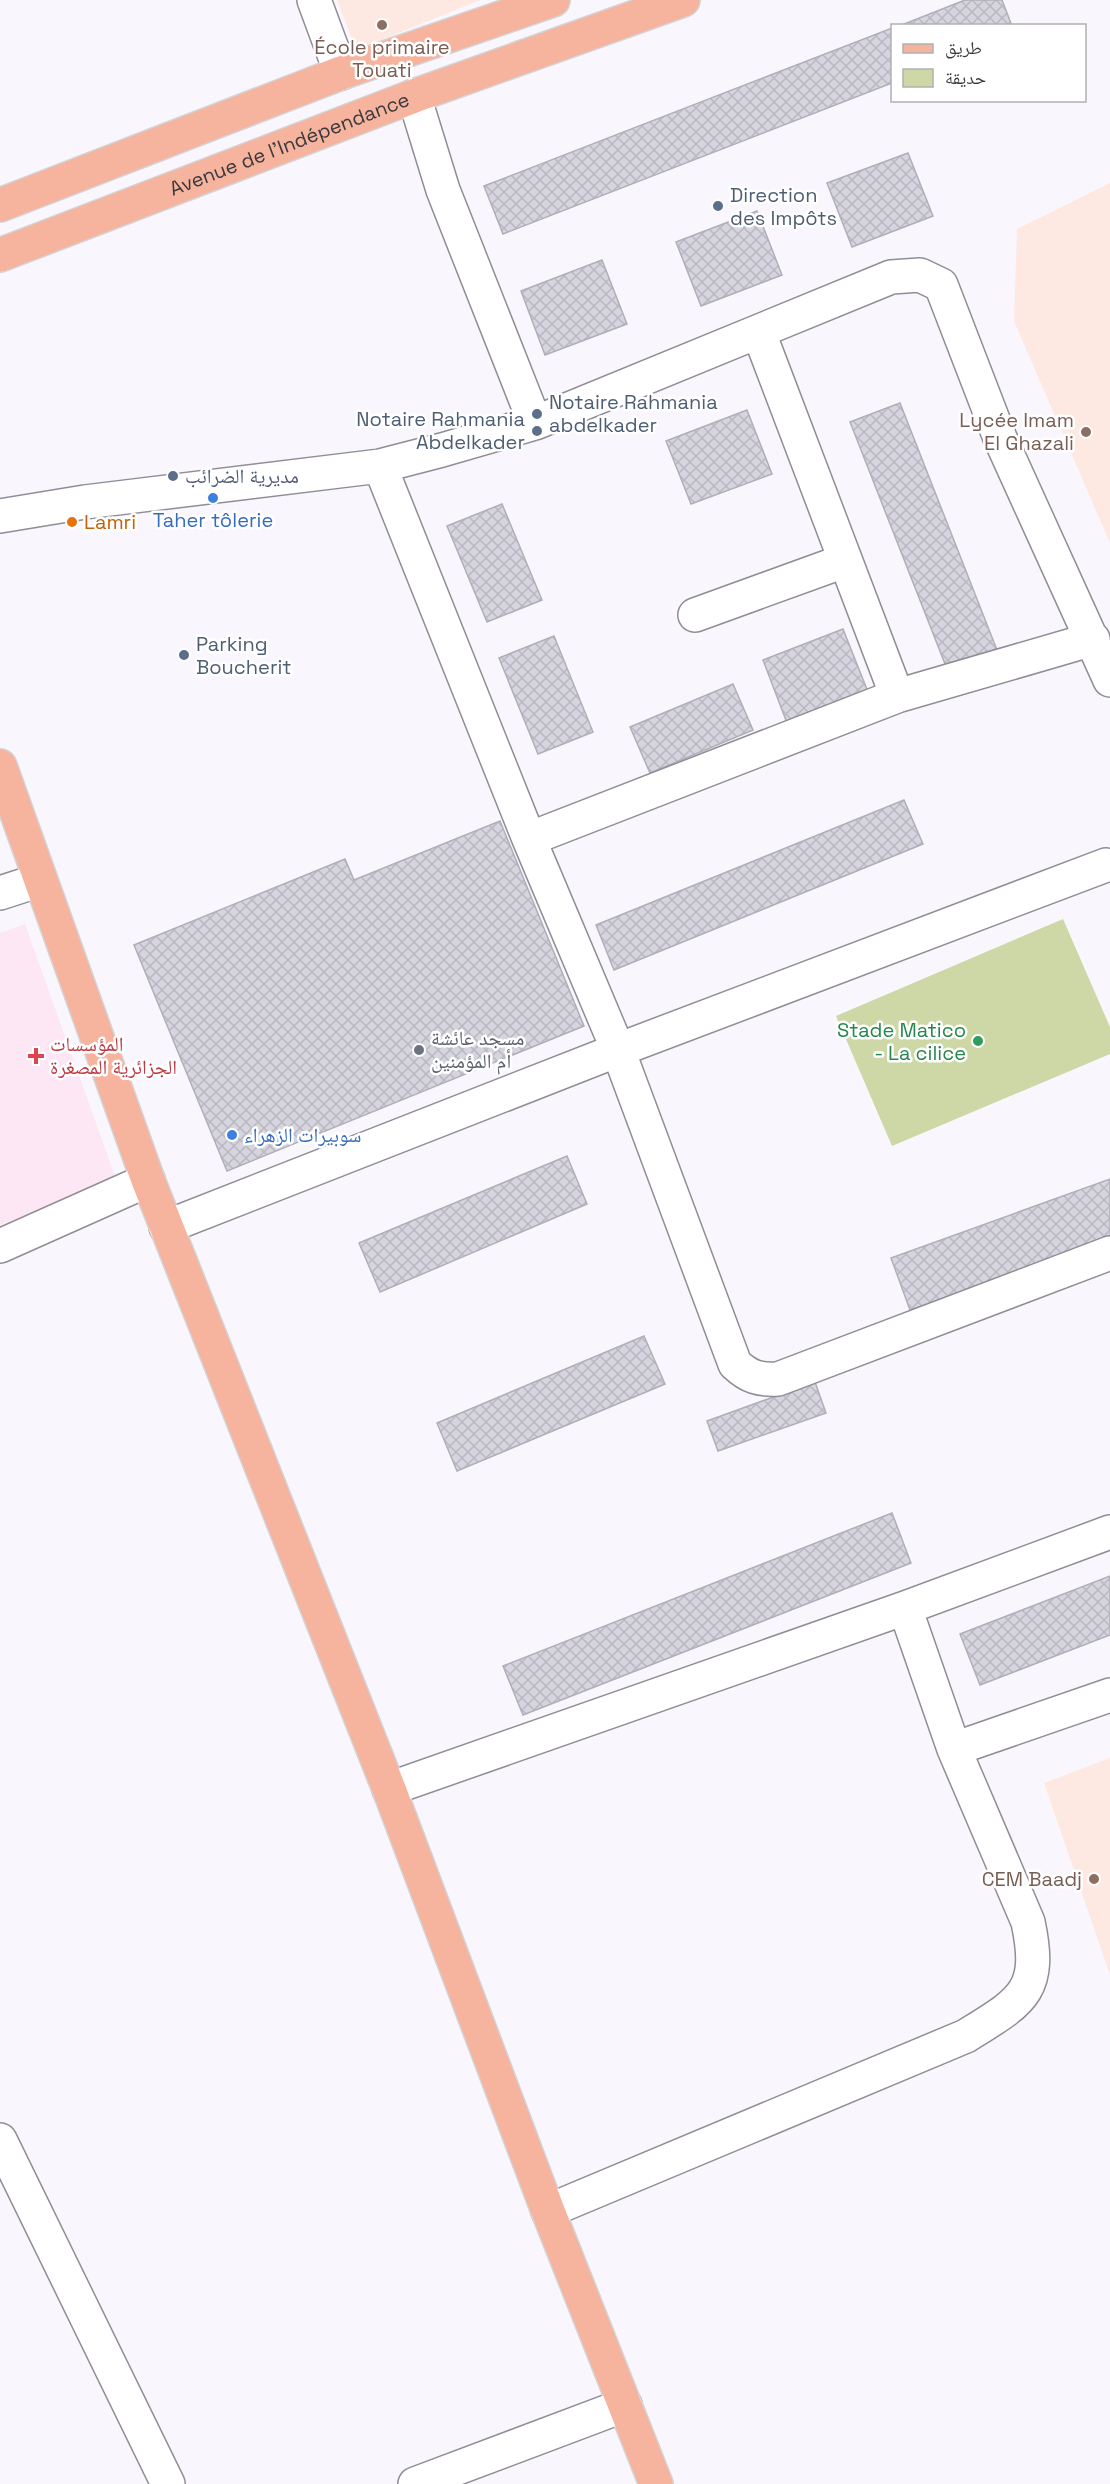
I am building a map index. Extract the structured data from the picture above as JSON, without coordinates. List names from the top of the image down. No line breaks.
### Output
{"streets":{"main road":["Avenue de l'Indépendance"]},"places":{"other":["École primaire Touati","Direction des Impôts","Notaire Rahmania abdelkader","Notaire Rahmania Abdelkader","Lycée Imam El Ghazali","مديرية الضرائب","Taher tôlerie","Lamri","Parking Boucherit","Stade Matico - La cilice","مسجد عائشة أم المؤمنين","سوبيرات الزهراء","CEM Baadj"],"health":["المؤسسات الجزائرية المصغرة"]},"legend":["طريق","حديقة"]}
